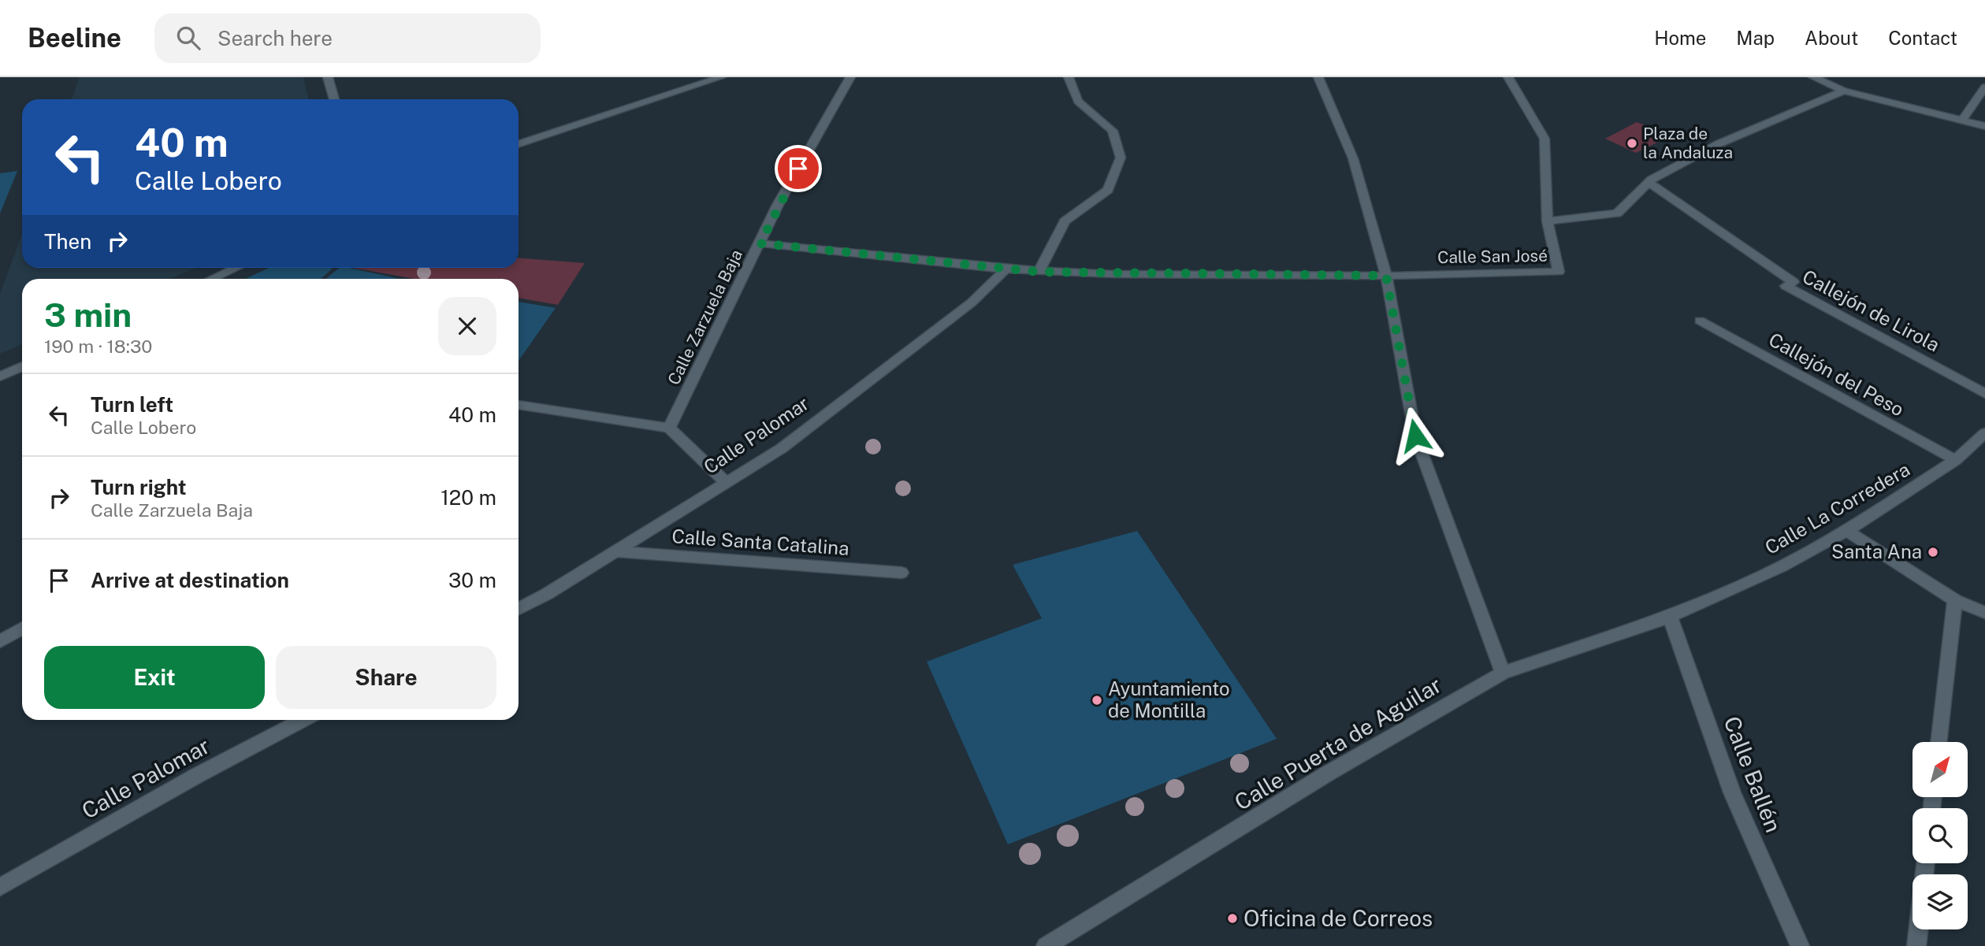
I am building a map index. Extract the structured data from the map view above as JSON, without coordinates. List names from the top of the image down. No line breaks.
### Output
{"streets":{"street":["Calle San José","Callejón de Lirola","Calle Zarzuela Baja","Callejón del Peso","Calle Palomar","Calle La Corredera","Calle Santa Catalina","Calle Puerta de Aguilar","Calle Ballén"]},"crossings":[["Callejón del Peso","Calle La Corredera"],["Calle Palomar","Calle Santa Catalina"],["Calle La Corredera","Calle Puerta de Aguilar"],["Calle La Corredera","Calle Ballén"],["Calle Puerta de Aguilar","Calle Ballén"]],"places":["Plaza de la Andaluza","Santa Ana","Ayuntamiento de Montilla","Oficina de Correos"],"north":"top right","page":{"header":"Beeline","search":"Search here","nav":["Home","Map","About","Contact"],"turn":["40 m","Calle Lobero"],"then":"Then","heading":["3 min","190 m · 18:30"],"list":[{"name":"Turn left","note":"Calle Lobero","value":"40 m"},{"name":"Turn right","note":"Calle Zarzuela Baja","value":"120 m"},{"name":"Arrive at destination","value":"30 m"}],"buttons":["Exit","Share"]}}
